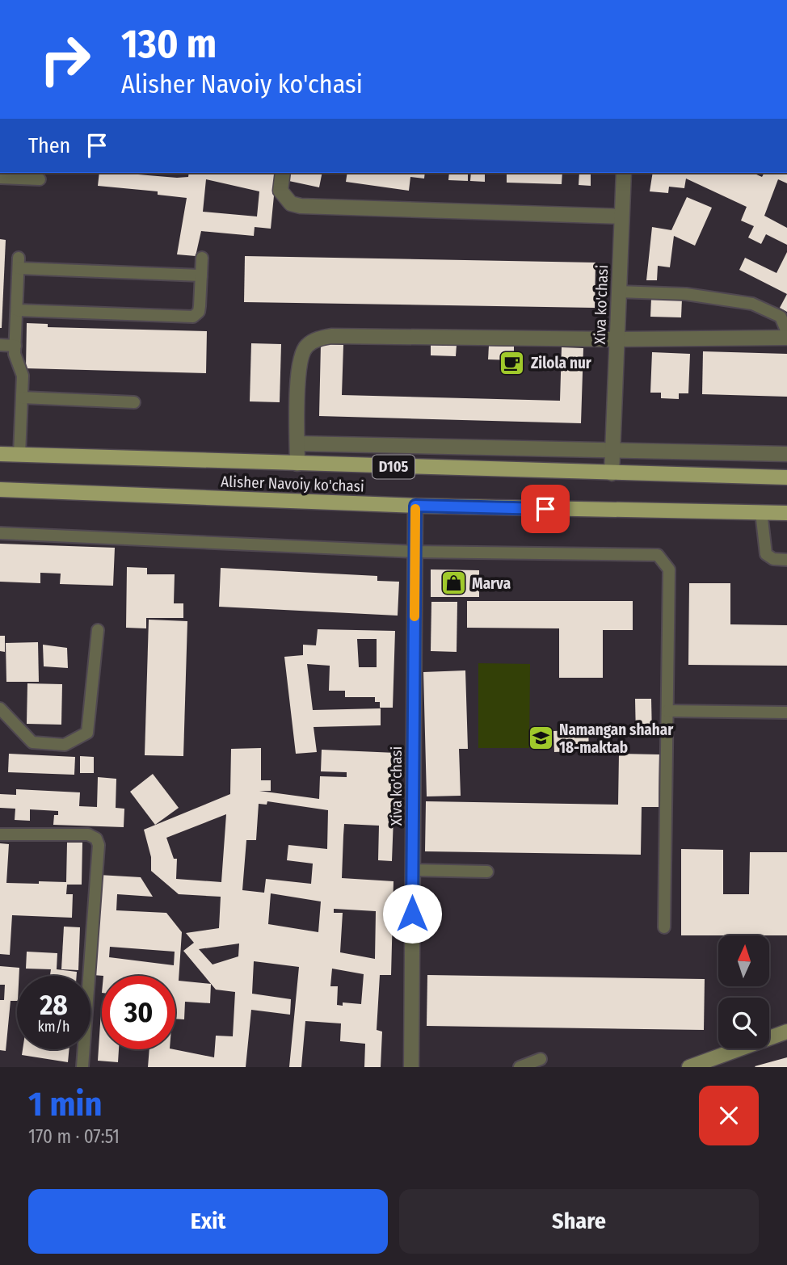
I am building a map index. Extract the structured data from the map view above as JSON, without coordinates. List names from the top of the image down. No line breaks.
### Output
{"streets":{"main road":["D105","Alisher Navoiy ko'chasi"],"street":["Xiva ko'chasi"]},"crossings":[["Xiva ko'chasi","Alisher Navoiy ko'chasi"]],"places":{"cafe":["Zilola nur"],"shop":["Marva"],"school or university":["Namangan shahar 18-maktab"]},"north":"top","page":{"turn":["130 m","Alisher Navoiy ko'chasi"],"then":"Then","speed":"28 km/h","limit":"30","heading":["1 min","170 m · 07:51"],"buttons":["Exit","Share"]}}
